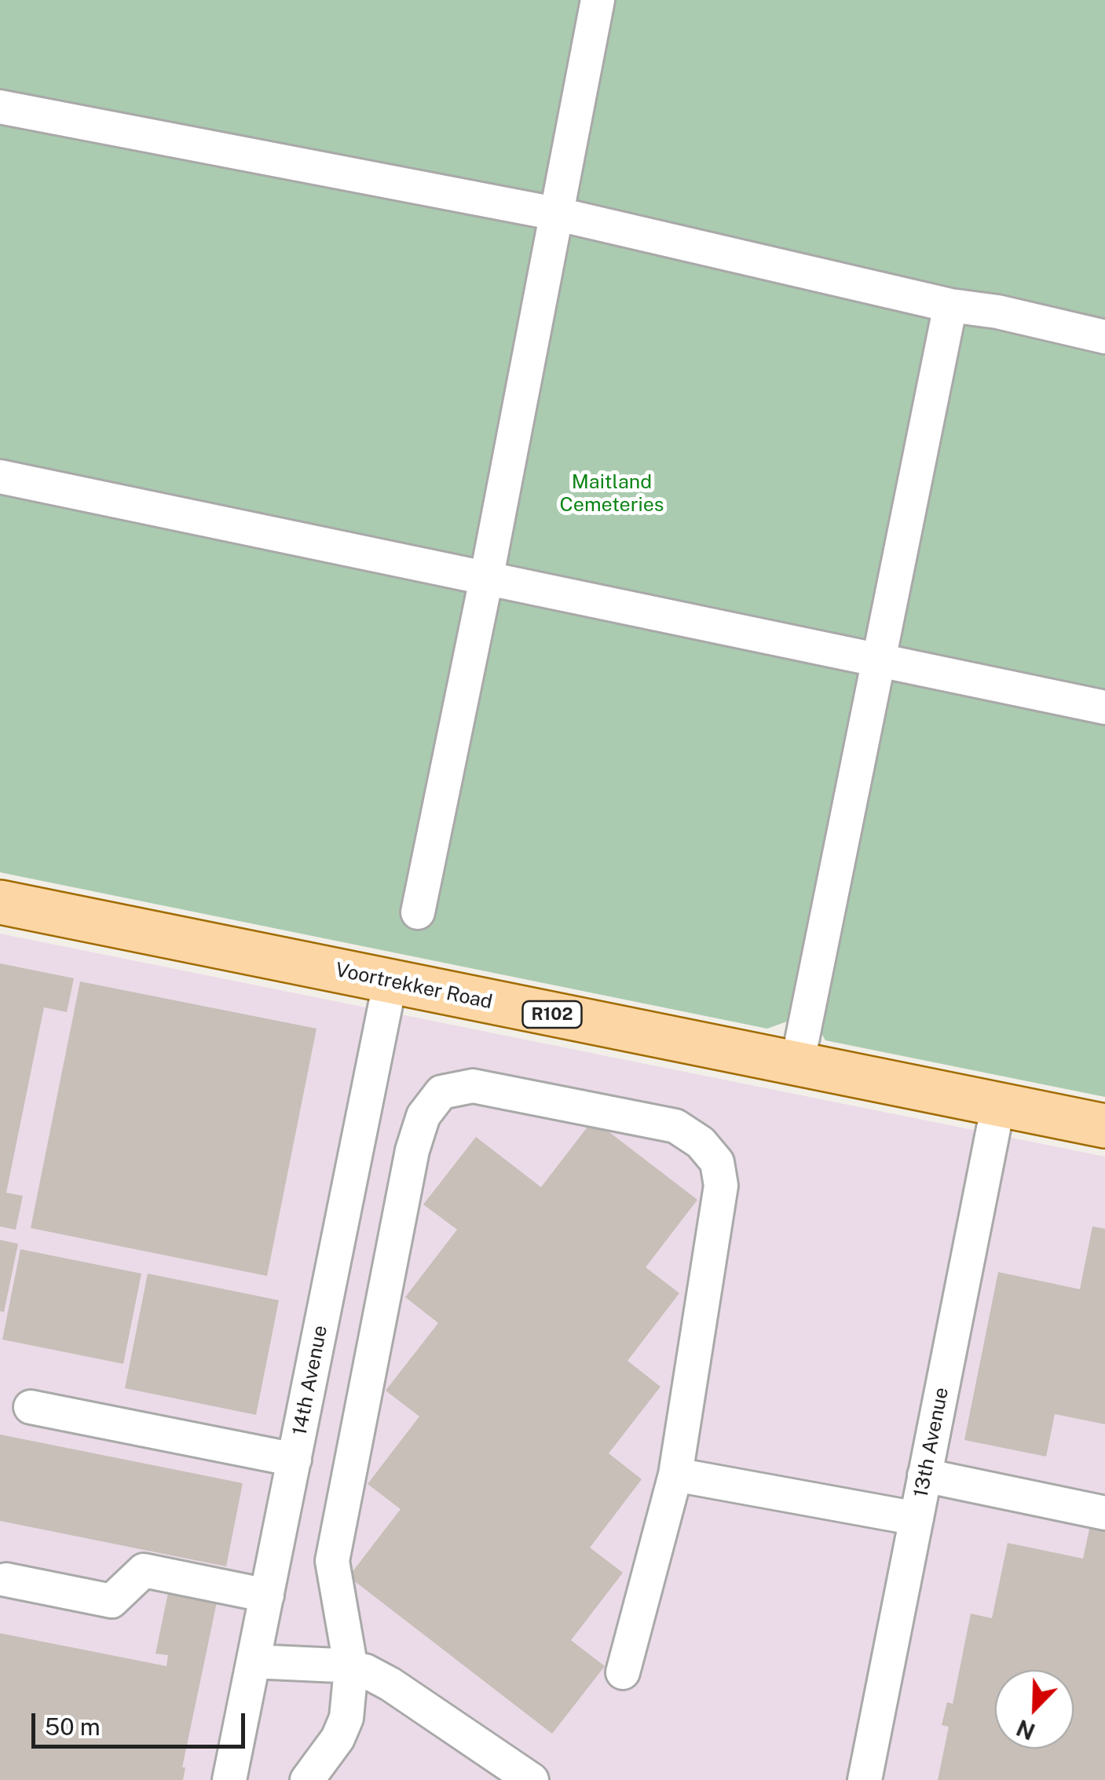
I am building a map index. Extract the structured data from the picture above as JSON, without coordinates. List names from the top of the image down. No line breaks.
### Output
{"streets":{"main road":["Voortrekker Road","R102"],"street":["14th Avenue","13th Avenue"]},"crossings":[["Voortrekker Road","14th Avenue"],["Voortrekker Road","13th Avenue"]],"parks":["Maitland Cemeteries"],"scale_bar":"50 m","north":"bottom left"}
